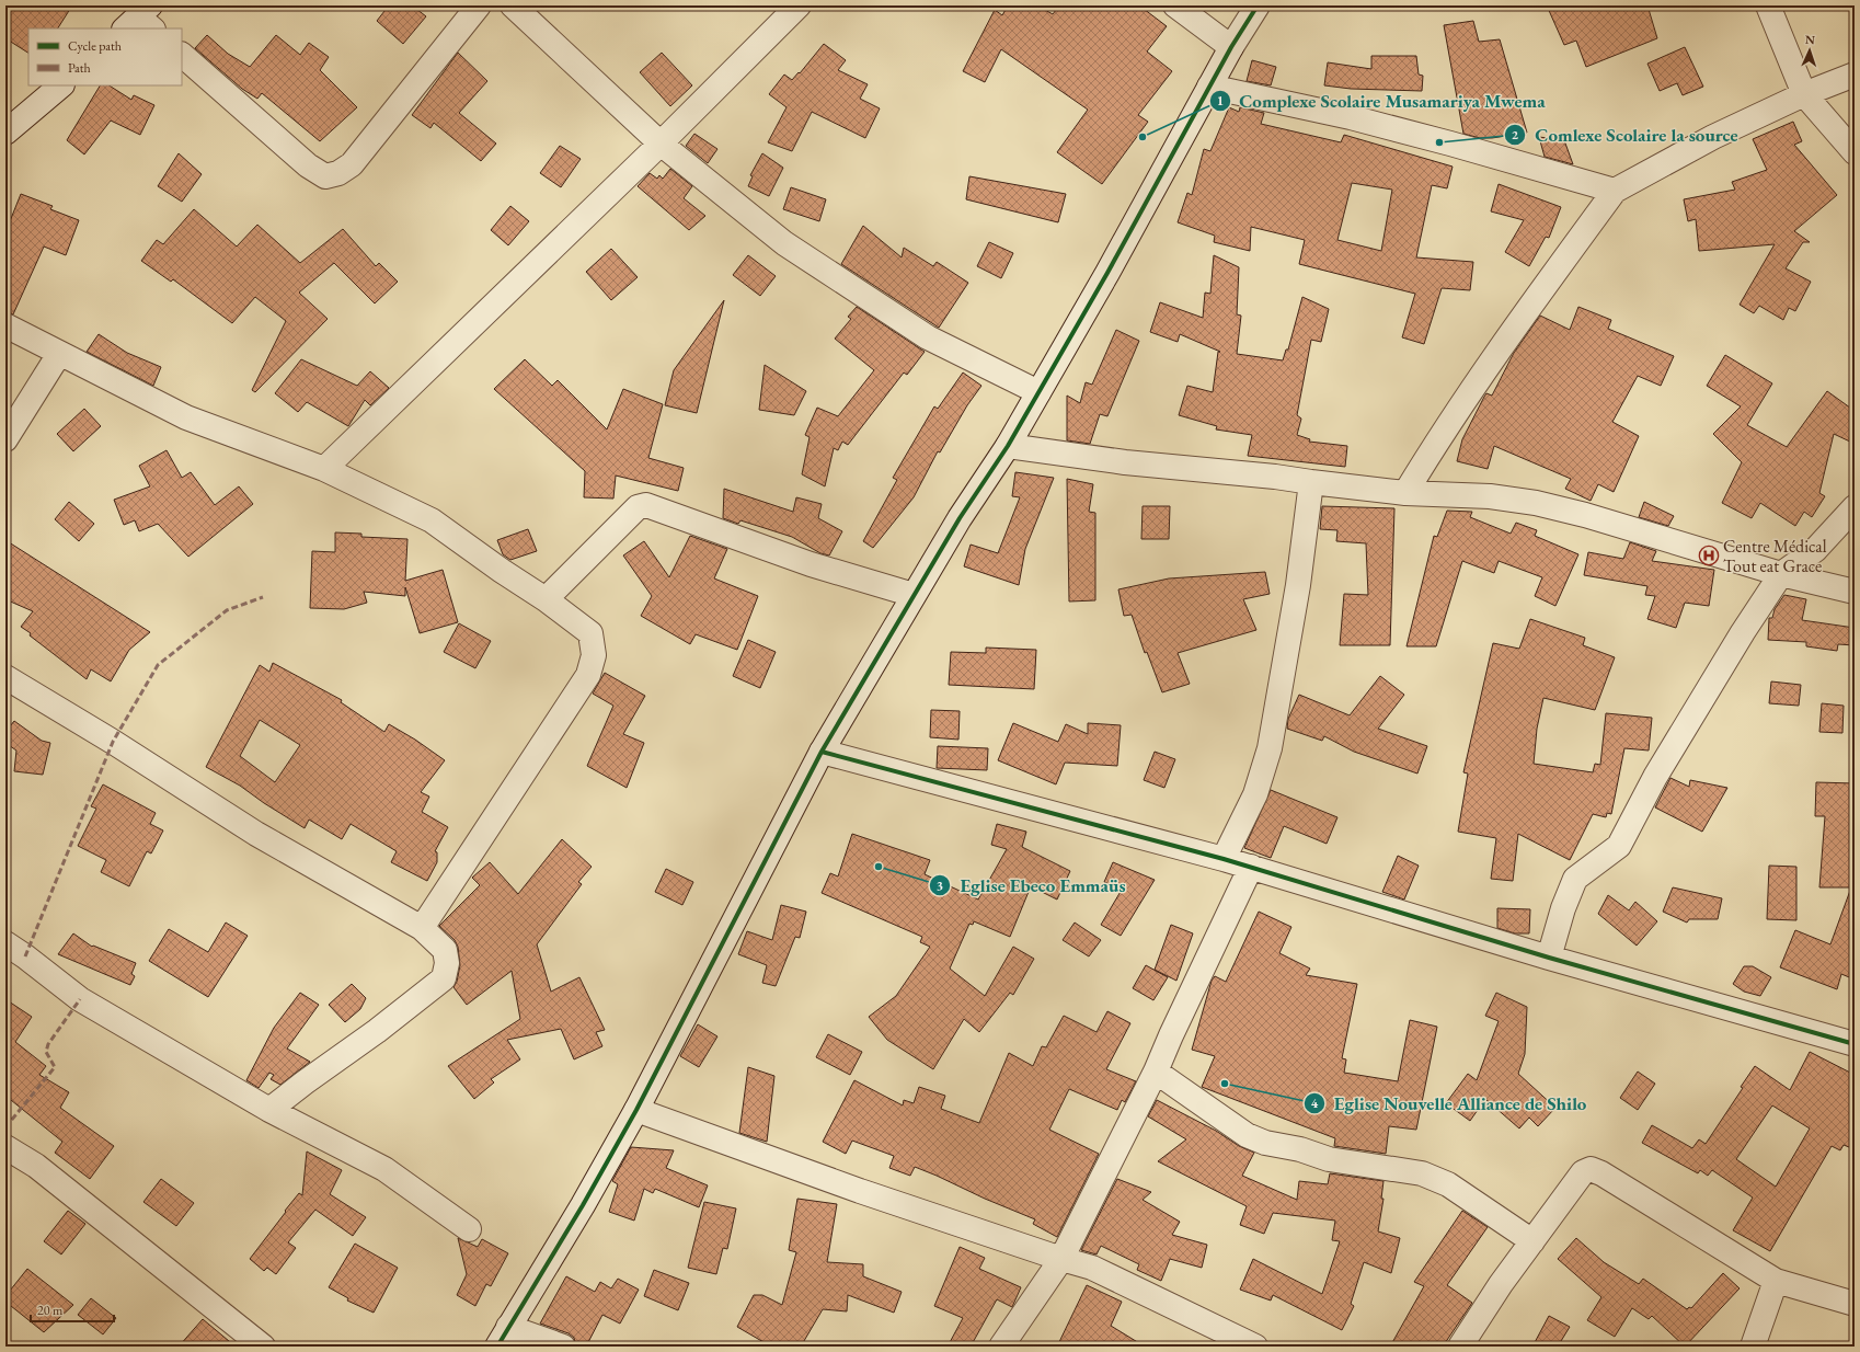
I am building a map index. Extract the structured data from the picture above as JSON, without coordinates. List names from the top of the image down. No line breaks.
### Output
{"places":{"other":["Complexe Scolaire Musamariya Mwema","Comlexe Scolaire la source","Eglise Ebeco Emmaüs","Eglise Nouvelle Alliance de Shilo"],"hospital":["Centre Médical Tout eat Grace"]},"legend":["Cycle path","Path"],"scale_bar":"20 m","north":"top"}
